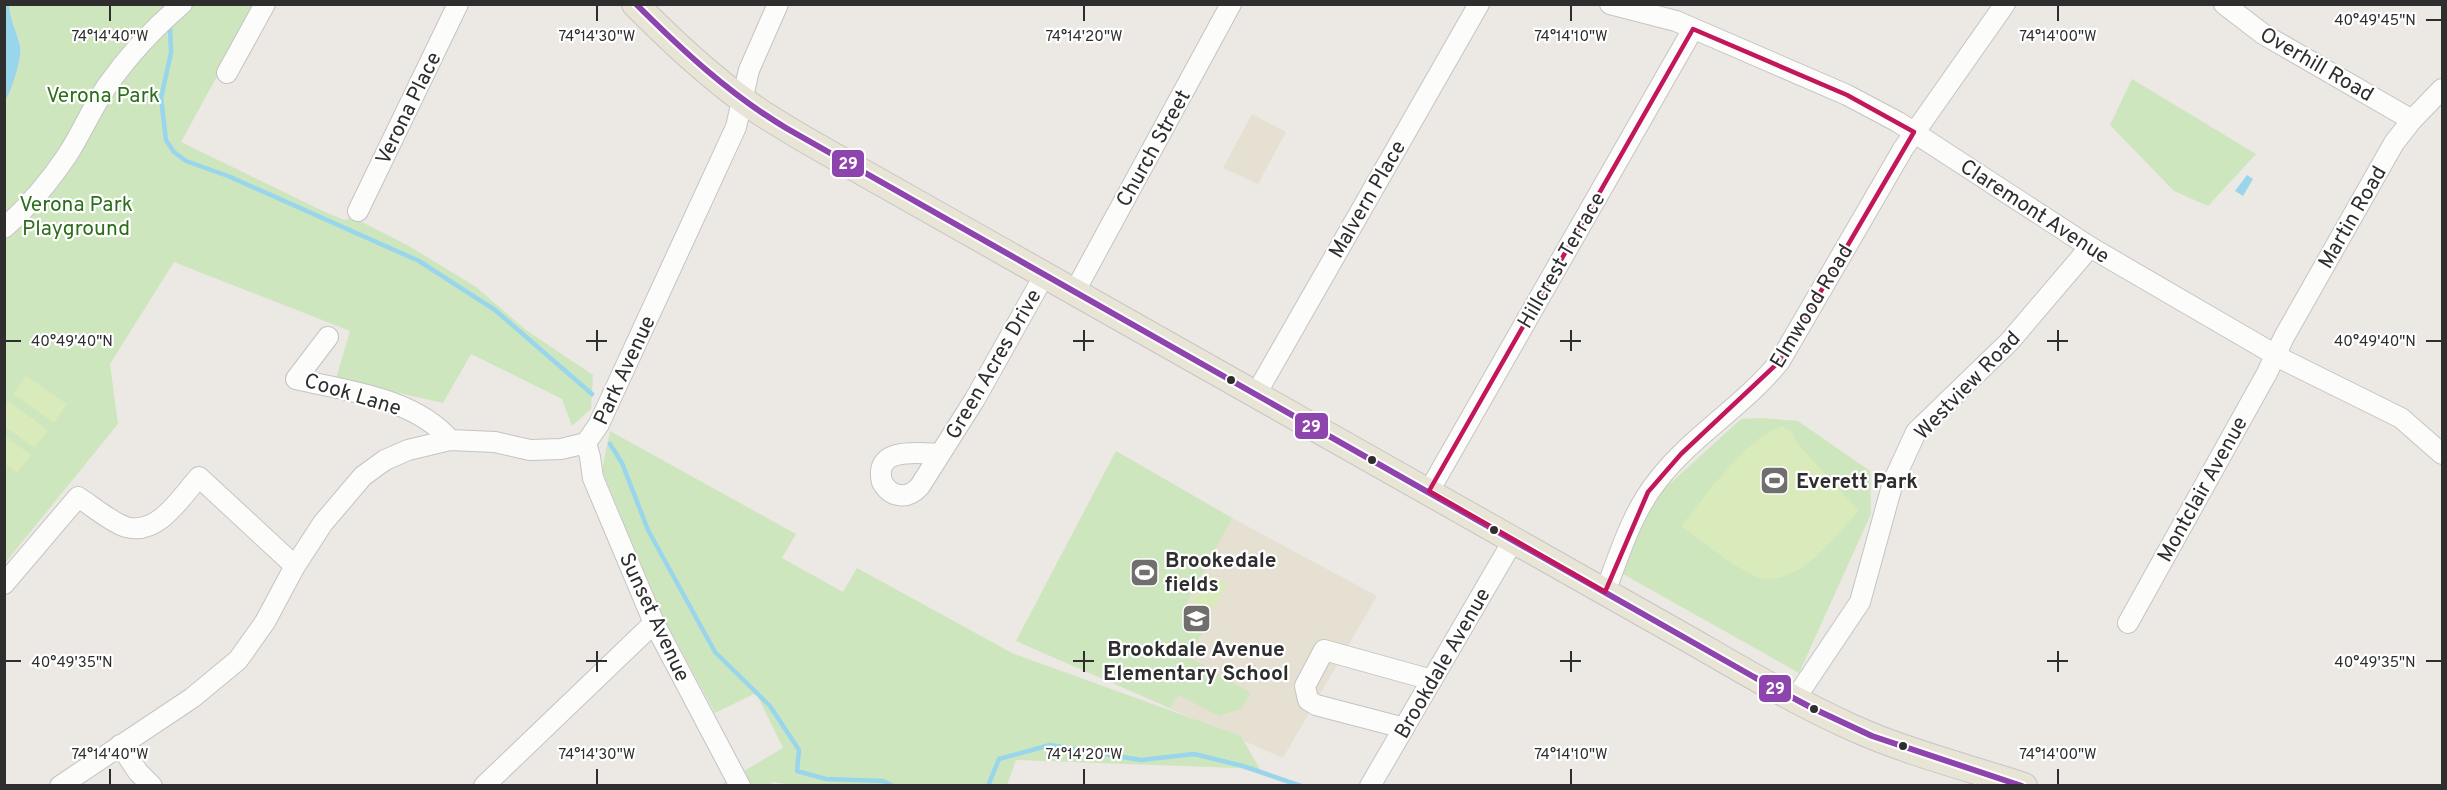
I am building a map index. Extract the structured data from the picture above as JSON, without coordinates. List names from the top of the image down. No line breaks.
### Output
{"streets":{"street":["Overhill Road","Verona Place","Church Street","Malvern Place","Claremont Avenue","Martin Road","Hillcrest Terrace","Elmwood Road","Green Acres Drive","Park Avenue","Westview Road","Cook Lane","Montclair Avenue","Sunset Avenue","Brookdale Avenue"]},"crossings":[["Overhill Road","Martin Road"],["Claremont Avenue","Martin Road"],["Claremont Avenue","Hillcrest Terrace"],["Claremont Avenue","Elmwood Road"],["Claremont Avenue","Westview Road"],["Claremont Avenue","Montclair Avenue"],["Martin Road","Montclair Avenue"],["Park Avenue","Cook Lane"],["Park Avenue","Sunset Avenue"]],"parks":["Verona Park","Verona Park Playground"],"places":{"sports":["Everett Park","Brookedale fields"],"school or university":["Brookdale Avenue Elementary School"]},"lines":["transit line 29"],"coordinates":["40°49'45\"N","74°14'40\"W","74°14'30\"W","74°14'20\"W","74°14'10\"W","74°14'00\"W","40°49'40\"N","40°49'35\"N"]}
